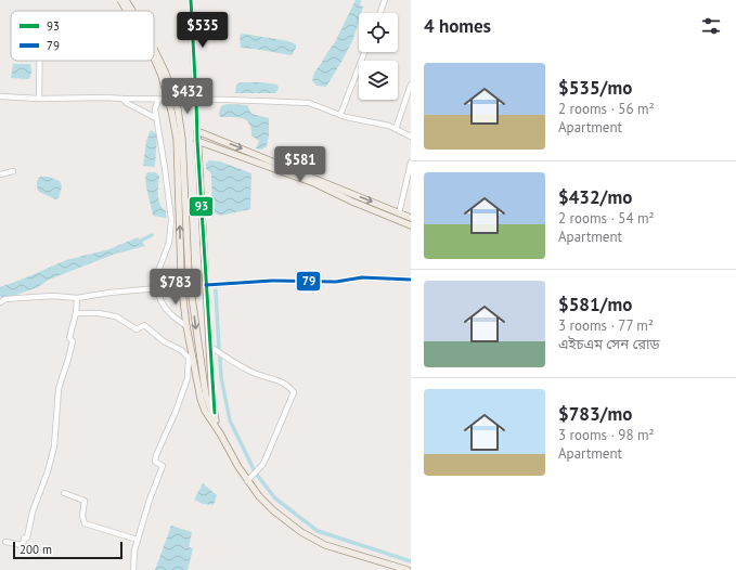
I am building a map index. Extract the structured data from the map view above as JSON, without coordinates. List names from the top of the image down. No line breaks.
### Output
{"lines":["transit line 93","transit line 79"],"legend":["93","79"],"scale_bar":"200 m","page":{"heading":"4 homes","price":["$535","$432","$581","$783"],"list":[{"name":"$535/mo","note":"2 rooms · 56 m² · Apartment"},{"name":"$432/mo","note":"2 rooms · 54 m² · Apartment"},{"name":"$581/mo","note":"3 rooms · 77 m² · এইচএম সেন রোড"},{"name":"$783/mo","note":"3 rooms · 98 m² · Apartment"}],"scale":"200 m"}}
